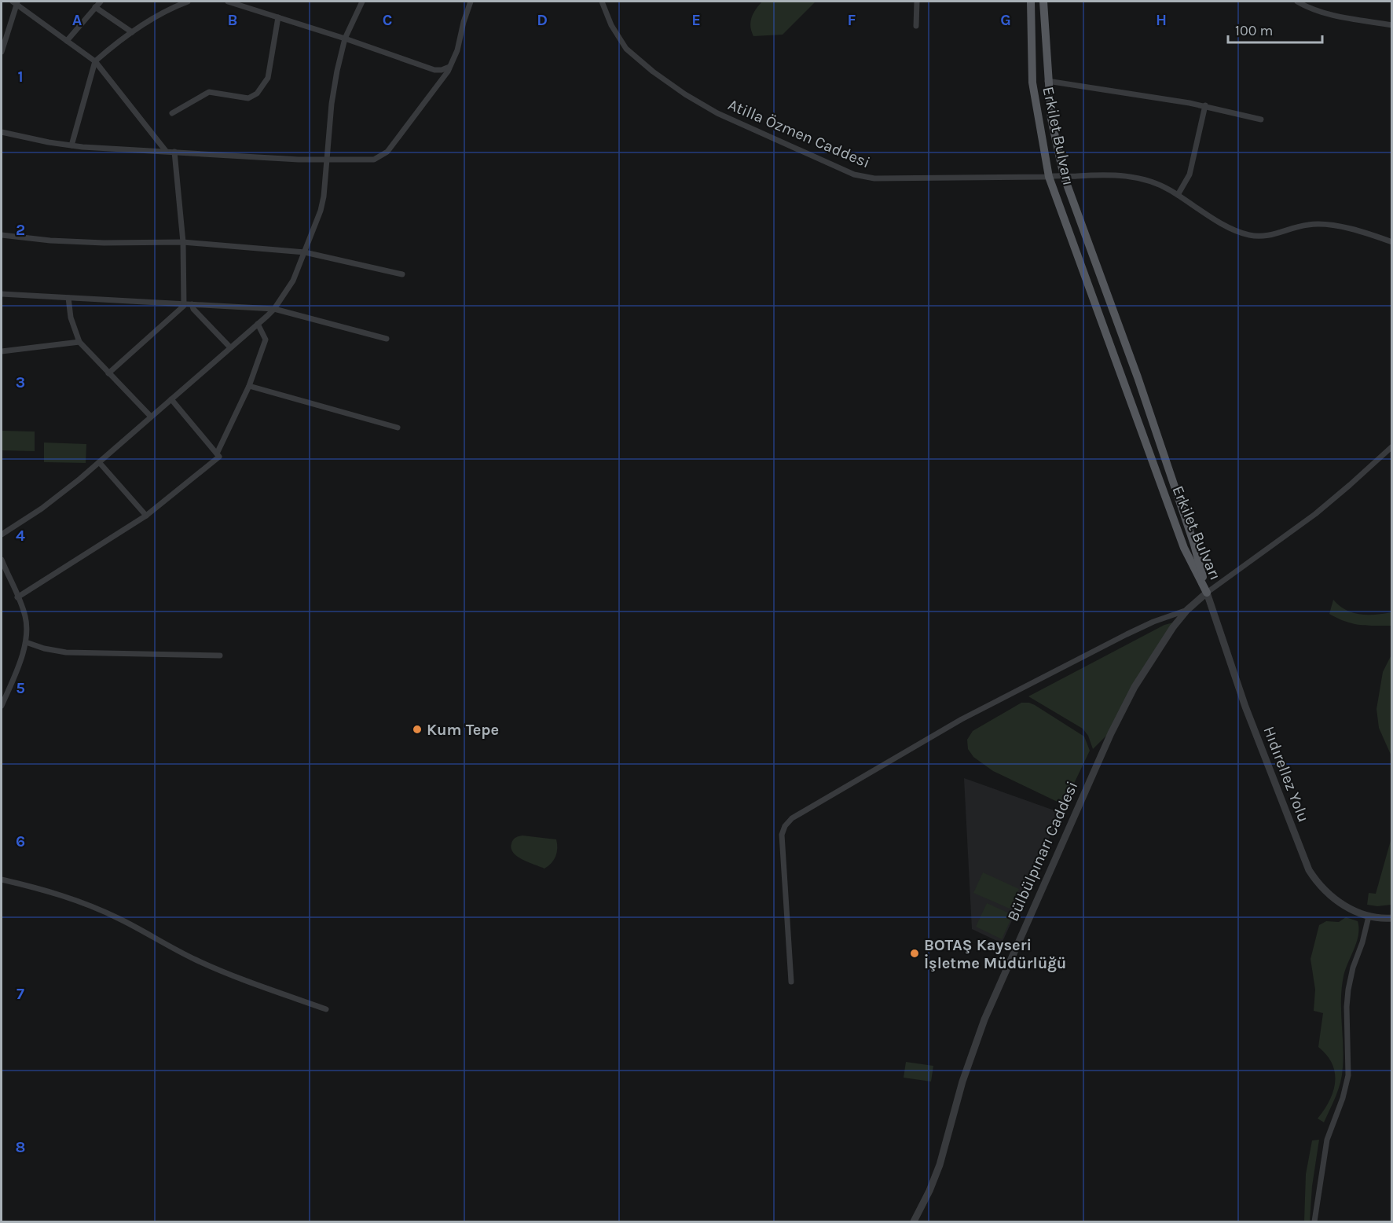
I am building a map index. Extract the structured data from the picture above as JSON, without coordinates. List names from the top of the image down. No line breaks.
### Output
{"streets":{"main road":["Erkilet Bulvarı"],"street":["Atilla Özmen Caddesi","Hıdırellez Yolu","Bülbülpınarı Caddesi"]},"crossings":[["Atilla Özmen Caddesi","Erkilet Bulvarı"],["Erkilet Bulvarı","Hıdırellez Yolu"],["Erkilet Bulvarı","Bülbülpınarı Caddesi"],["Hıdırellez Yolu","Bülbülpınarı Caddesi"]],"places":["Kum Tepe","BOTAŞ Kayseri İşletme Müdürlüğü"],"scale_bar":"100 m","grid":{"columns":["A","B","C","D","E","F","G","H"],"rows":["1","2","3","4","5","6","7","8"]}}
